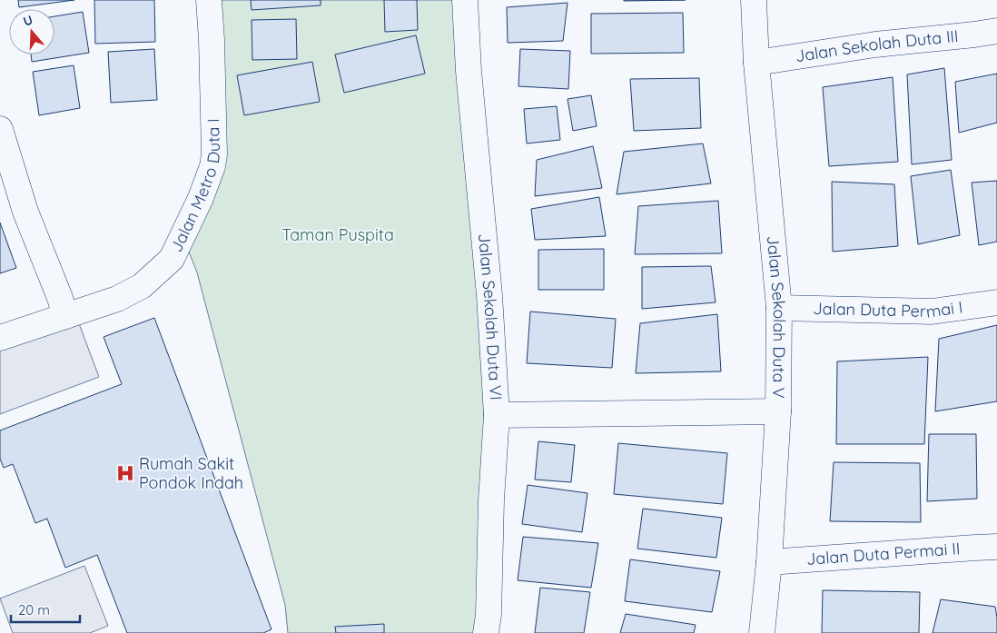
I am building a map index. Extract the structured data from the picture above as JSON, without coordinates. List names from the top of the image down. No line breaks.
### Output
{"streets":{"street":["Jalan Sekolah Duta III","Jalan Metro Duta I","Jalan Duta Permai I","Jalan Sekolah Duta VI","Jalan Sekolah Duta V","Jalan Duta Permai II"]},"crossings":[["Jalan Sekolah Duta III","Jalan Sekolah Duta V"],["Jalan Duta Permai I","Jalan Sekolah Duta V"],["Jalan Sekolah Duta V","Jalan Duta Permai II"]],"parks":["Taman Puspita"],"places":{"hospital":["Rumah Sakit Pondok Indah"]},"scale_bar":"20 m","north":"top"}
